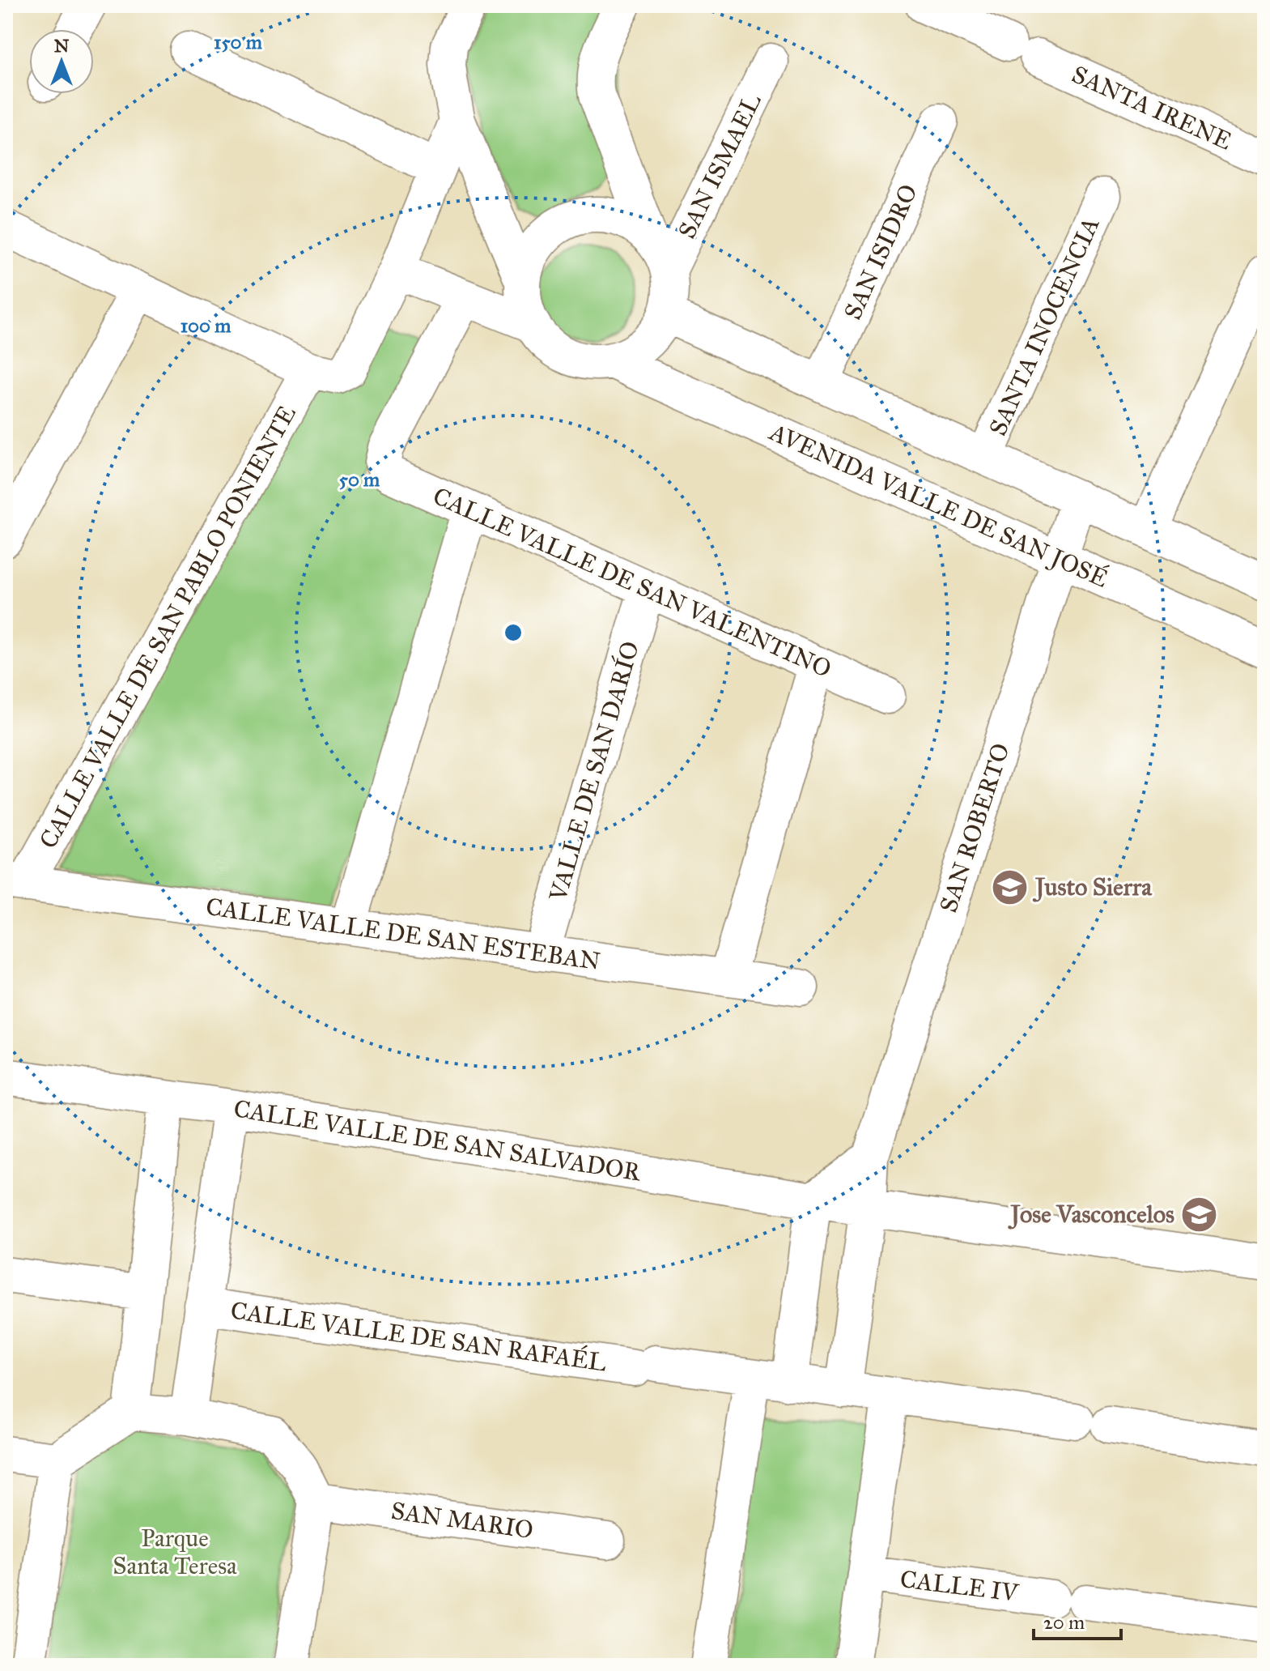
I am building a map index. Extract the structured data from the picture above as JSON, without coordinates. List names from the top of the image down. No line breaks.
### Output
{"streets":{"street":["SANTA IRENE","SAN ISMAEL","SAN ISIDRO","SANTA INOCENCIA","AVENIDA VALLE DE SAN JOSÉ","CALLE VALLE DE SAN VALENTINO","CALLE VALLE DE SAN PABLO PONIENTE","VALLE DE SAN DARÍO","SAN ROBERTO","CALLE VALLE DE SAN ESTEBAN","CALLE VALLE DE SAN SALVADOR","CALLE VALLE DE SAN RAFAÉL","SAN MARIO","CALLE IV"]},"crossings":[["SAN ISMAEL","AVENIDA VALLE DE SAN JOSÉ"],["AVENIDA VALLE DE SAN JOSÉ","SAN ROBERTO"],["CALLE VALLE DE SAN VALENTINO","VALLE DE SAN DARÍO"],["CALLE VALLE DE SAN PABLO PONIENTE","CALLE VALLE DE SAN ESTEBAN"],["VALLE DE SAN DARÍO","CALLE VALLE DE SAN ESTEBAN"],["SAN ROBERTO","CALLE VALLE DE SAN SALVADOR"],["SAN ROBERTO","CALLE VALLE DE SAN RAFAÉL"]],"parks":["Parque Santa Teresa"],"places":{"school or university":["Justo Sierra","Jose Vasconcelos"]},"scale_bar":"20 m","north":"top","rings":["150 m","100 m","50 m"]}
